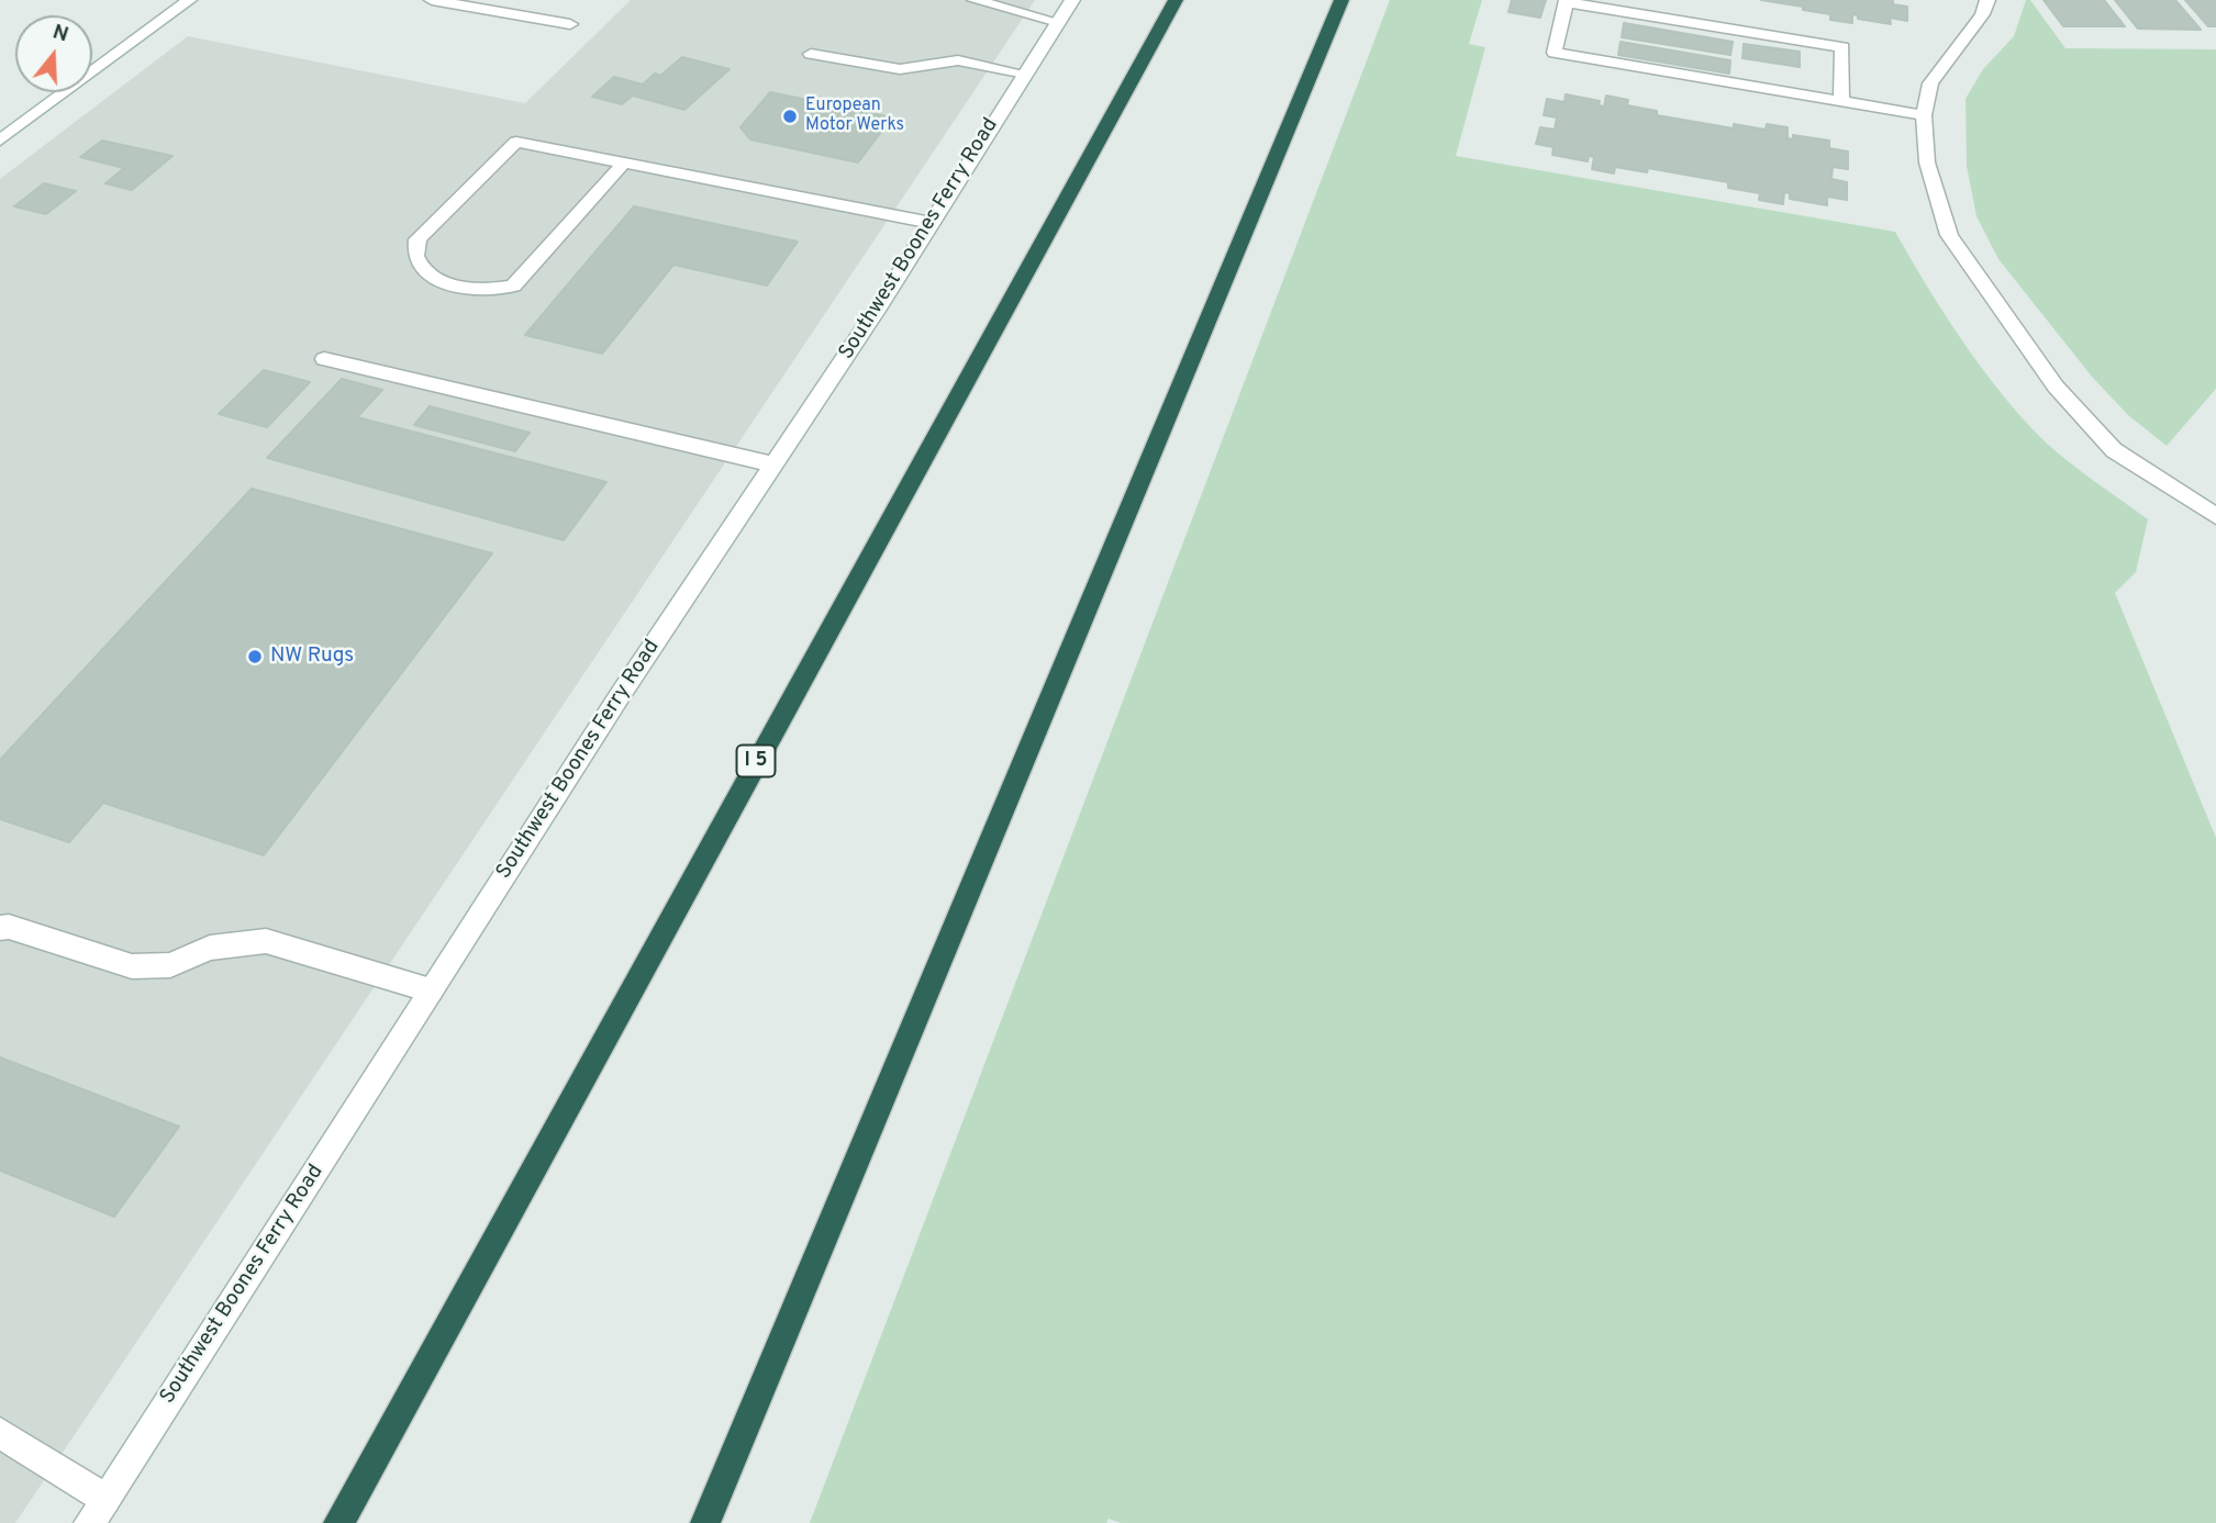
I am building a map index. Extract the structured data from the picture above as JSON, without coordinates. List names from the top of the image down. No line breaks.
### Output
{"streets":{"highway":["I 5"],"street":["Southwest Boones Ferry Road"]},"places":["European Motor Werks","NW Rugs"],"north":"top"}
